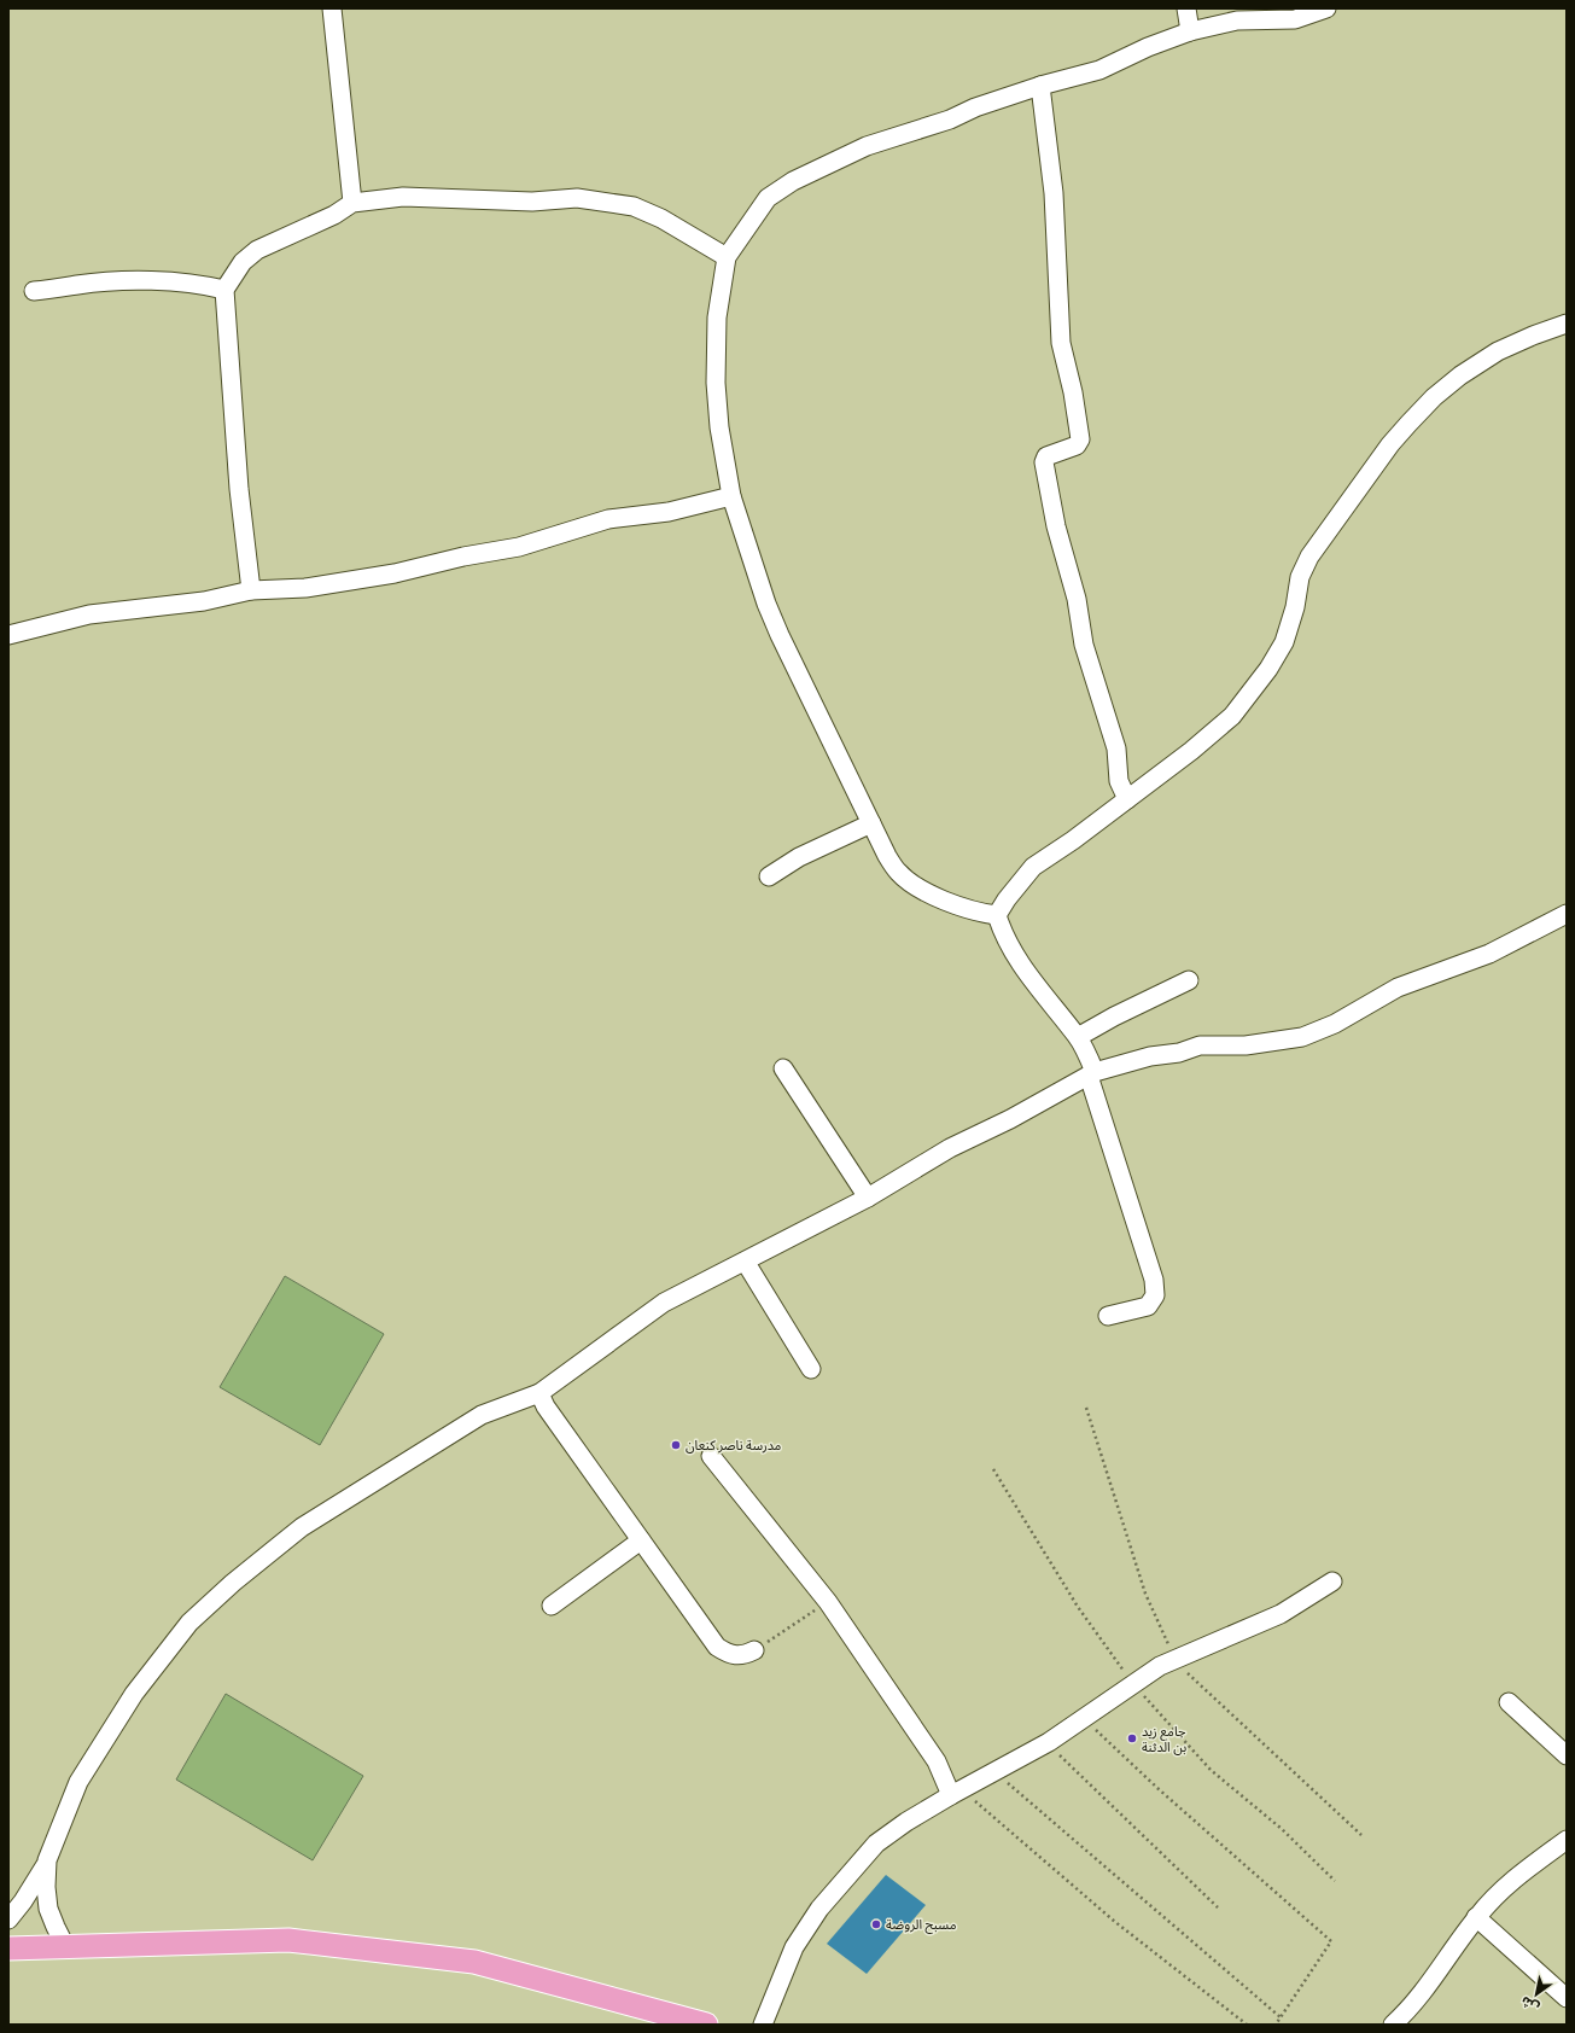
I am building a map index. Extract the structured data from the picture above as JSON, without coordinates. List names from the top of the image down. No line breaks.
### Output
{"places":["مدرسة ناصر كنعان","جامع زيد بن الدثنة","مسبح الروضة"],"north":"bottom left"}
